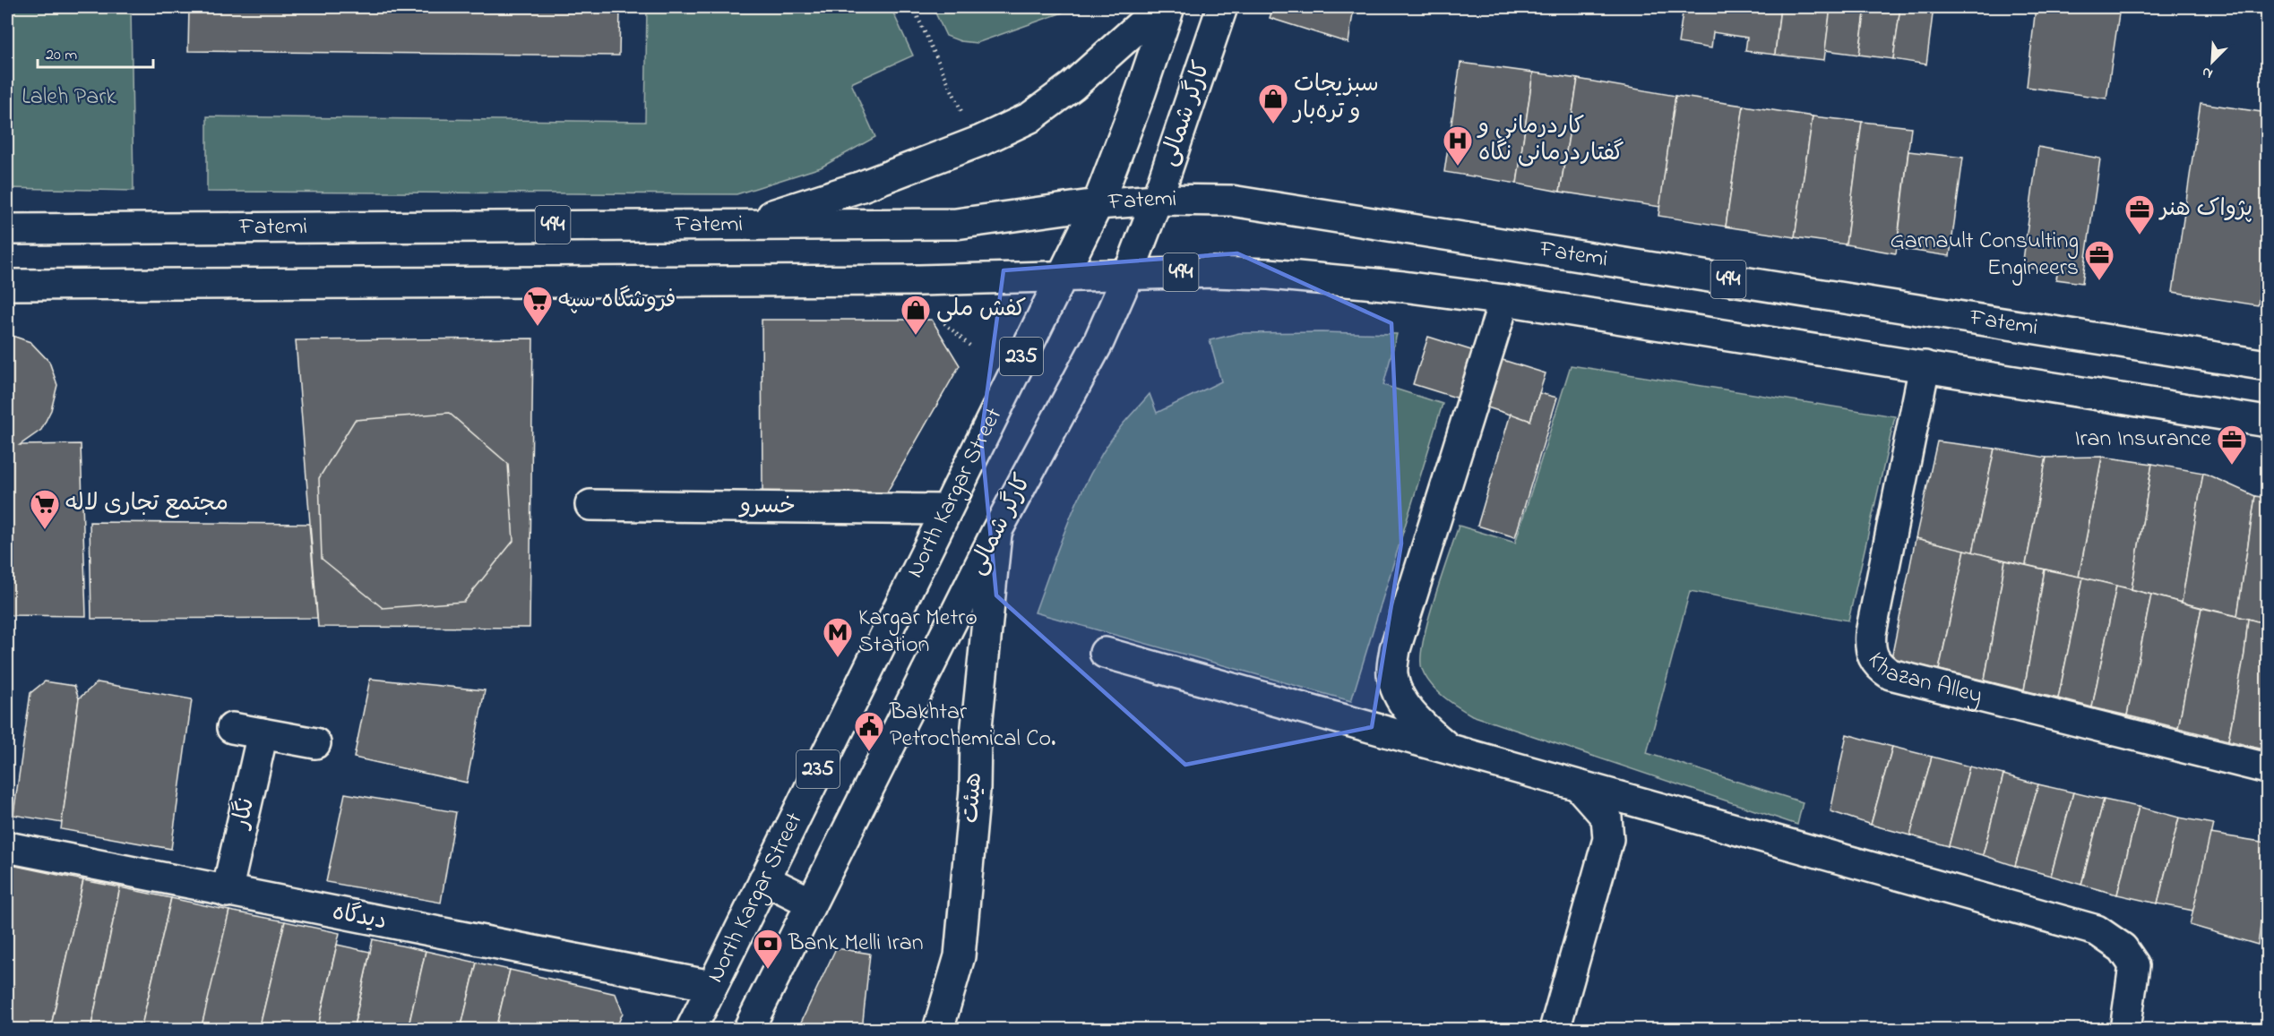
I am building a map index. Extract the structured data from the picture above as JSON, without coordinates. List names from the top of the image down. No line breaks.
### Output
{"streets":{"main road":["کارگر شمالی","Fatemi","494","235","North Kargar Street","خسرو","Khazan Alley","هیئت","نگار","دیدگاه"]},"crossings":[["کارگر شمالی","Fatemi"],["کارگر شمالی","494"],["کارگر شمالی","هیئت"],["Fatemi","North Kargar Street"],["494","North Kargar Street"],["494","Khazan Alley"],["North Kargar Street","خسرو"],["North Kargar Street","دیدگاه"],["نگار","دیدگاه"]],"parks":["Laleh Park"],"places":{"shop":["سبزیجات و تره‌بار","کفش ملی"],"hospital":["کاردرمانی و گفتاردرمانی نگاه"],"office":["پژواک هنر","Garnault Consulting Engineers","Iran Insurance"],"supermarket":["فروشگاه سپه","مجتمع تجاری لاله"],"metro station":["Kargar Metro Station"],"public building":["Bakhtar Petrochemical Co."],"bank":["Bank Melli Iran"]},"scale_bar":"20 m","north":"bottom left"}
